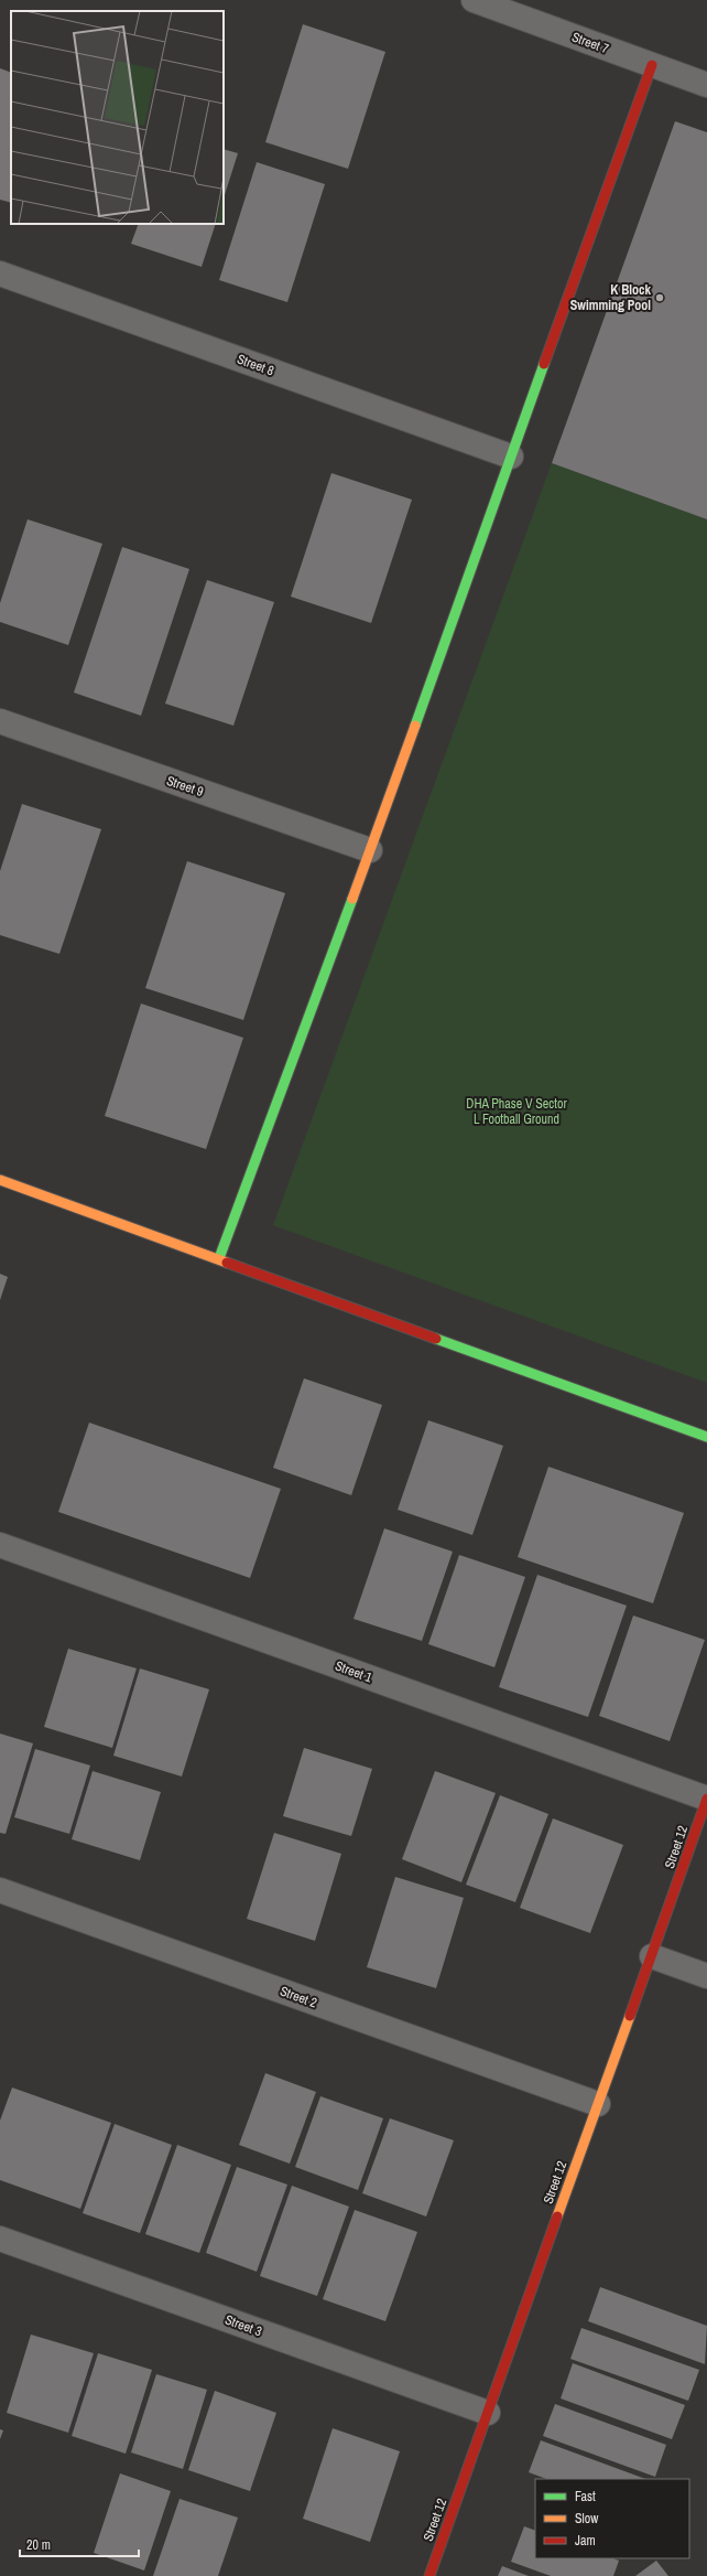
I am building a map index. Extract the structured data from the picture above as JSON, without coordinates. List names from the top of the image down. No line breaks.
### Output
{"streets":{"street":["Street 7","Street 8","Street 9","Street 1","Street 12","Street 2","Street 3"]},"crossings":[["Street 1","Street 12"],["Street 12","Street 2"],["Street 12","Street 3"]],"parks":["DHA Phase V Sector L Football Ground"],"places":["K Block Swimming Pool"],"legend":["Fast","Slow","Jam"],"scale_bar":"20 m"}
